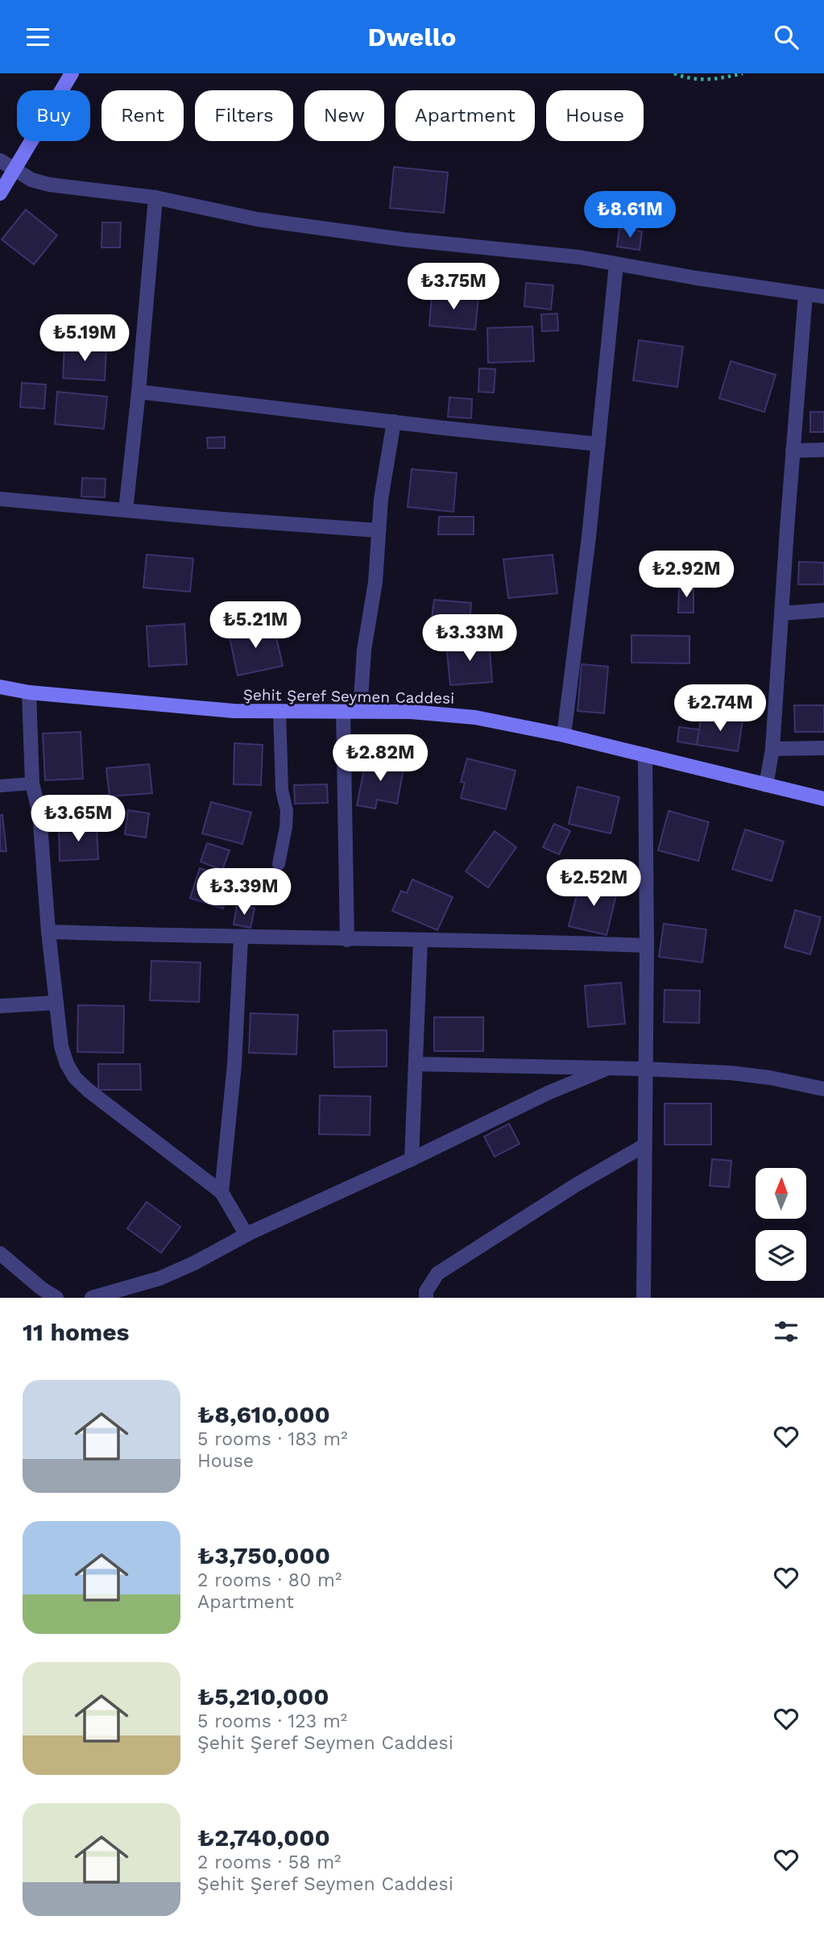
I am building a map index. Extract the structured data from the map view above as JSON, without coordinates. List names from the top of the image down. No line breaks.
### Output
{"streets":{"street":["Şehit Şeref Seymen Caddesi"]},"north":"top","page":{"header":"Dwello","chip":["Buy","Rent","Filters","New","Apartment","House"],"price":["₺8.61M","₺3.75M","₺5.19M","₺2.92M","₺5.21M","₺3.33M","₺2.74M","₺2.82M","₺3.65M","₺2.52M","₺3.39M"],"heading":"11 homes","list":[{"name":"₺8,610,000","note":"5 rooms · 183 m² · House"},{"name":"₺3,750,000","note":"2 rooms · 80 m² · Apartment"},{"name":"₺5,210,000","note":"5 rooms · 123 m² · Şehit Şeref Seymen Caddesi"},{"name":"₺2,740,000","note":"2 rooms · 58 m² · Şehit Şeref Seymen Caddesi"}]}}
